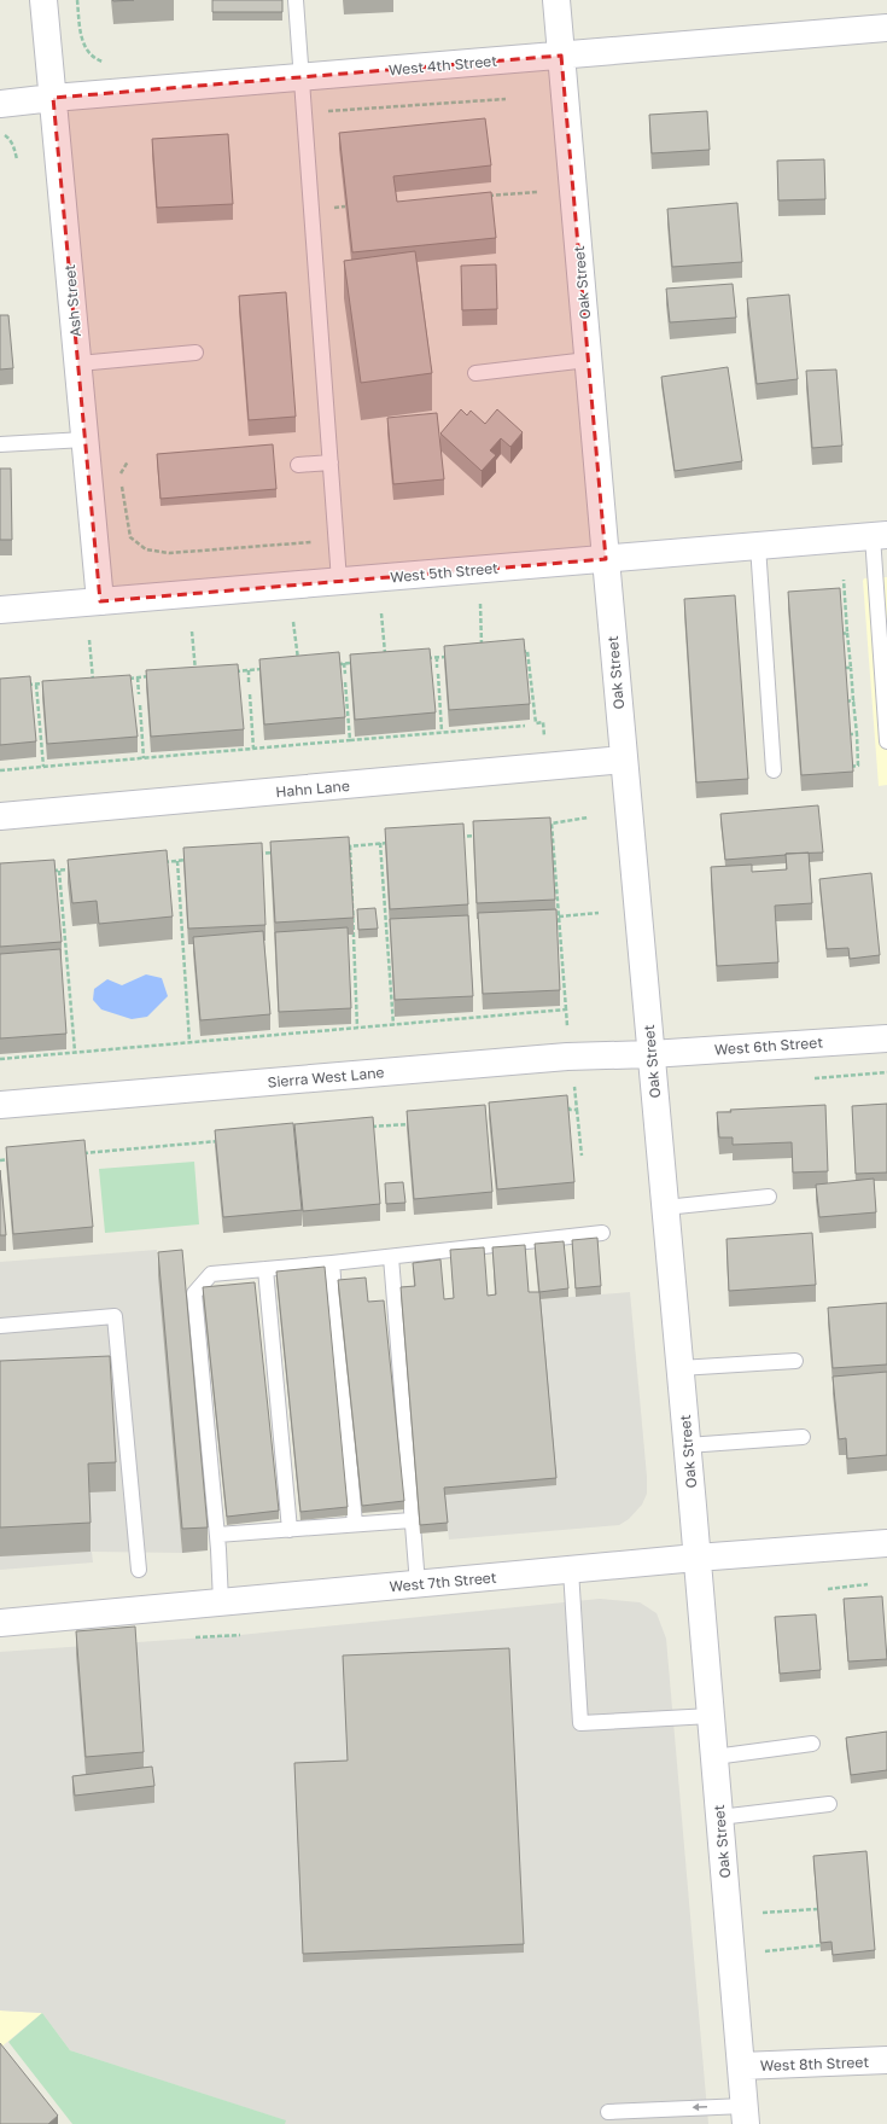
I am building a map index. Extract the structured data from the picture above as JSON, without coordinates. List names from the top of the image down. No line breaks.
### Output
{"streets":{"street":["West 4th Street","Oak Street","Ash Street","West 5th Street","Hahn Lane","West 6th Street","Sierra West Lane","West 7th Street","West 8th Street"]},"crossings":[["West 4th Street","Oak Street"],["West 4th Street","Ash Street"],["Oak Street","West 5th Street"],["Oak Street","Hahn Lane"],["Oak Street","West 6th Street"],["Oak Street","Sierra West Lane"],["Oak Street","West 7th Street"],["Oak Street","West 8th Street"],["Ash Street","West 5th Street"],["West 6th Street","Sierra West Lane"]]}
